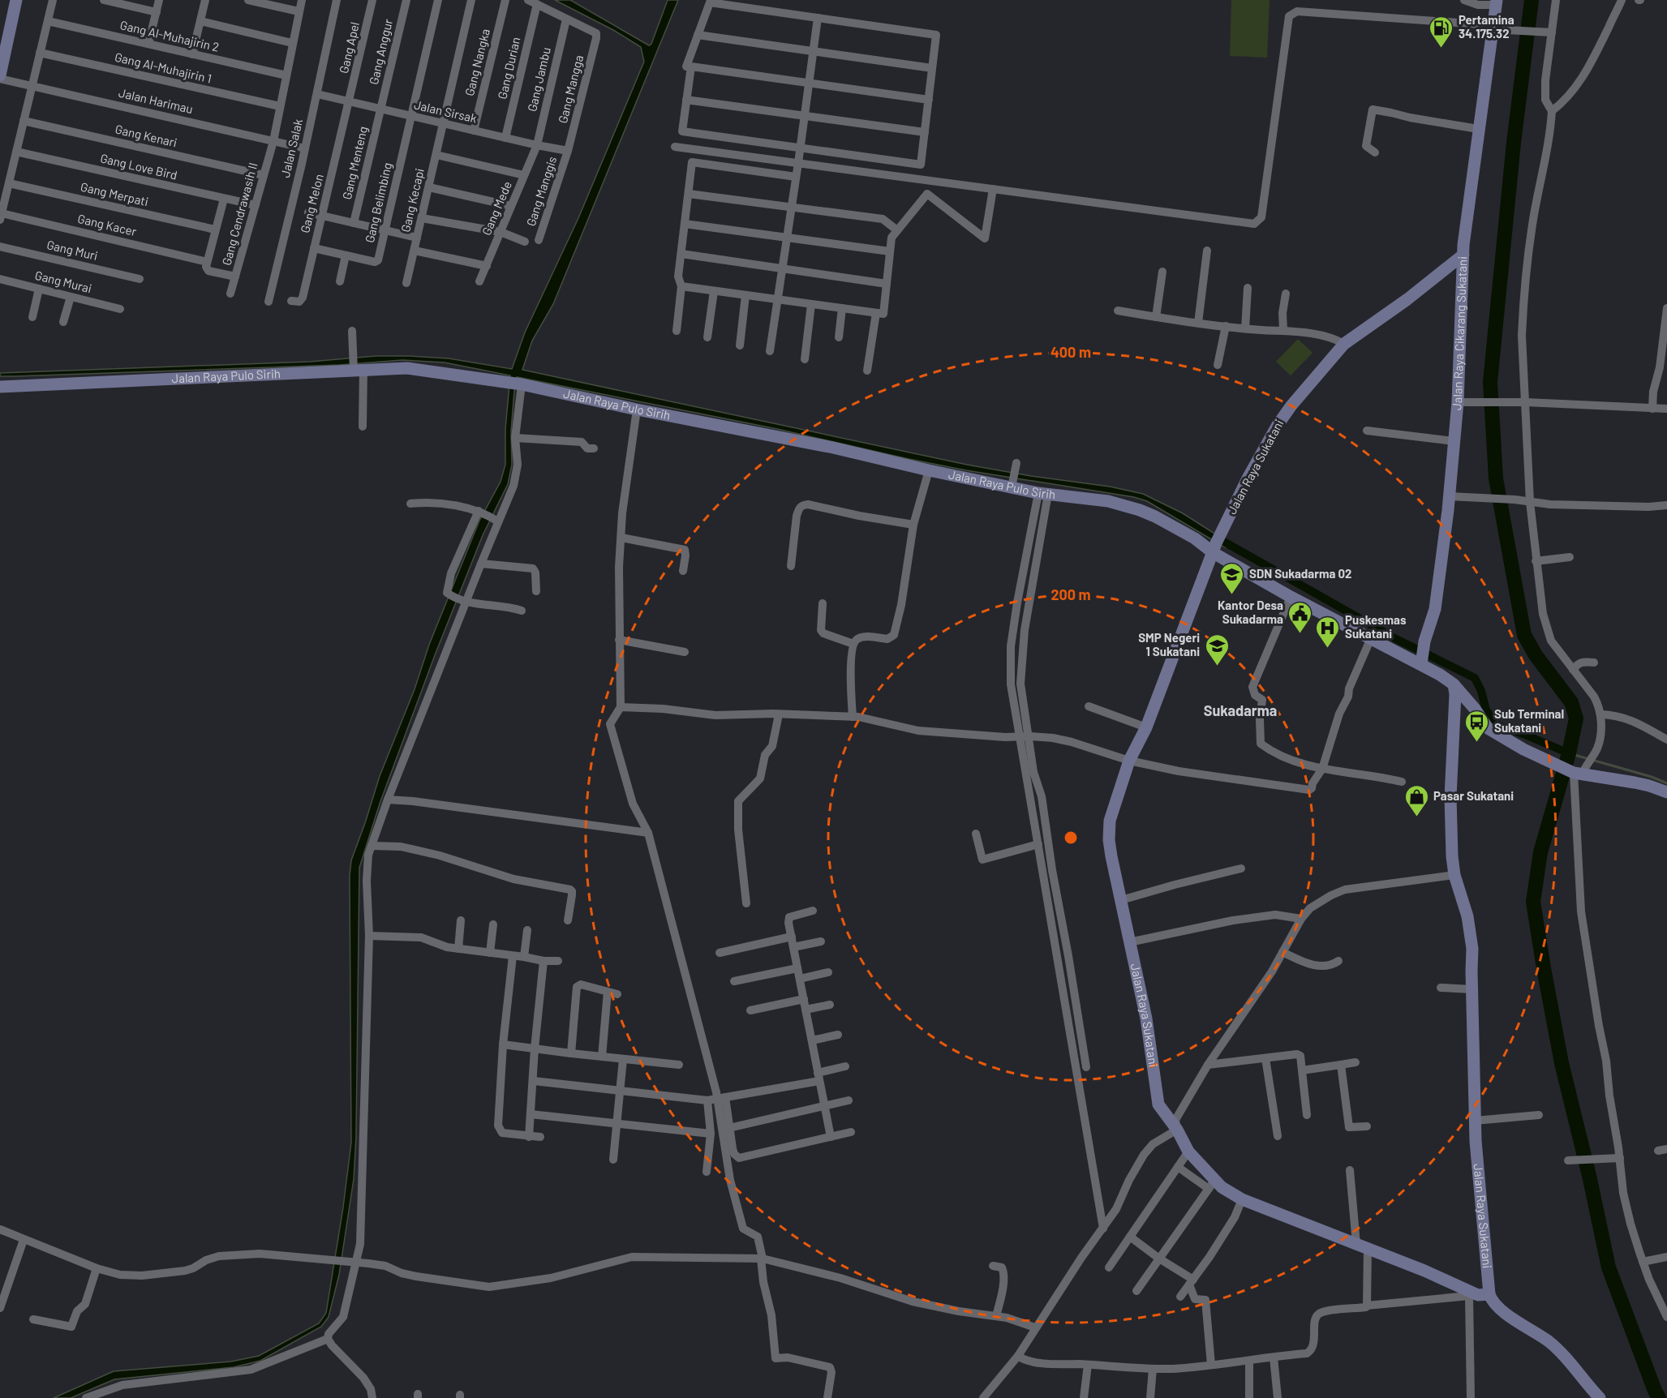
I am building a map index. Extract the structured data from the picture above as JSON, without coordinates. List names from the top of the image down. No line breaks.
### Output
{"streets":{"street":["Gang Al-Muhajirin 2","Gang Apel","Gang Anggur","Gang Nangka","Gang Al-Muhajirin 1","Gang Durian","Gang Jambu","Gang Mangga","Jalan Harimau","Jalan Sirsak","Gang Kenari","Jalan Salak","Gang Menteng","Gang Love Bird","Gang Manggis","Gang Merpati","Gang Kecapi","Gang Belimbing","Gang Melon","Gang Mede","Gang Cendrawasih II","Gang Kacer","Gang Muri","Gang Murai","Jalan Raya Cikarang Sukatani","Jalan Raya Pulo Sirih","Jalan Raya Sukatani"]},"crossings":[["Gang Al-Muhajirin 2","Gang Cendrawasih II"],["Gang Apel","Jalan Sirsak"],["Gang Apel","Gang Melon"],["Gang Anggur","Jalan Sirsak"],["Gang Anggur","Gang Menteng"],["Gang Nangka","Jalan Sirsak"],["Gang Al-Muhajirin 1","Gang Cendrawasih II"],["Gang Durian","Jalan Sirsak"],["Gang Jambu","Gang Mangga"],["Gang Jambu","Jalan Sirsak"],["Gang Jambu","Gang Mede"],["Gang Mangga","Jalan Sirsak"],["Gang Mangga","Gang Manggis"],["Jalan Harimau","Jalan Salak"],["Jalan Harimau","Gang Cendrawasih II"],["Jalan Sirsak","Jalan Salak"],["Jalan Sirsak","Gang Menteng"],["Jalan Sirsak","Gang Manggis"],["Jalan Sirsak","Gang Kecapi"],["Jalan Sirsak","Gang Belimbing"],["Jalan Sirsak","Gang Melon"],["Jalan Sirsak","Gang Mede"],["Gang Kenari","Gang Cendrawasih II"],["Gang Love Bird","Gang Cendrawasih II"],["Gang Belimbing","Gang Melon"],["Jalan Raya Cikarang Sukatani","Jalan Raya Sukatani"],["Jalan Raya Pulo Sirih","Jalan Raya Sukatani"]],"districts":["Sukadarma"],"places":{"fuel station":["Pertamina 34.175.32"],"school or university":["SDN Sukadarma 02","SMP Negeri 1 Sukatani"],"public building":["Kantor Desa Sukadarma"],"hospital":["Puskesmas Sukatani"],"bus stop":["Sub Terminal Sukatani"],"shop":["Pasar Sukatani"]},"rings":["400 m","200 m"]}
